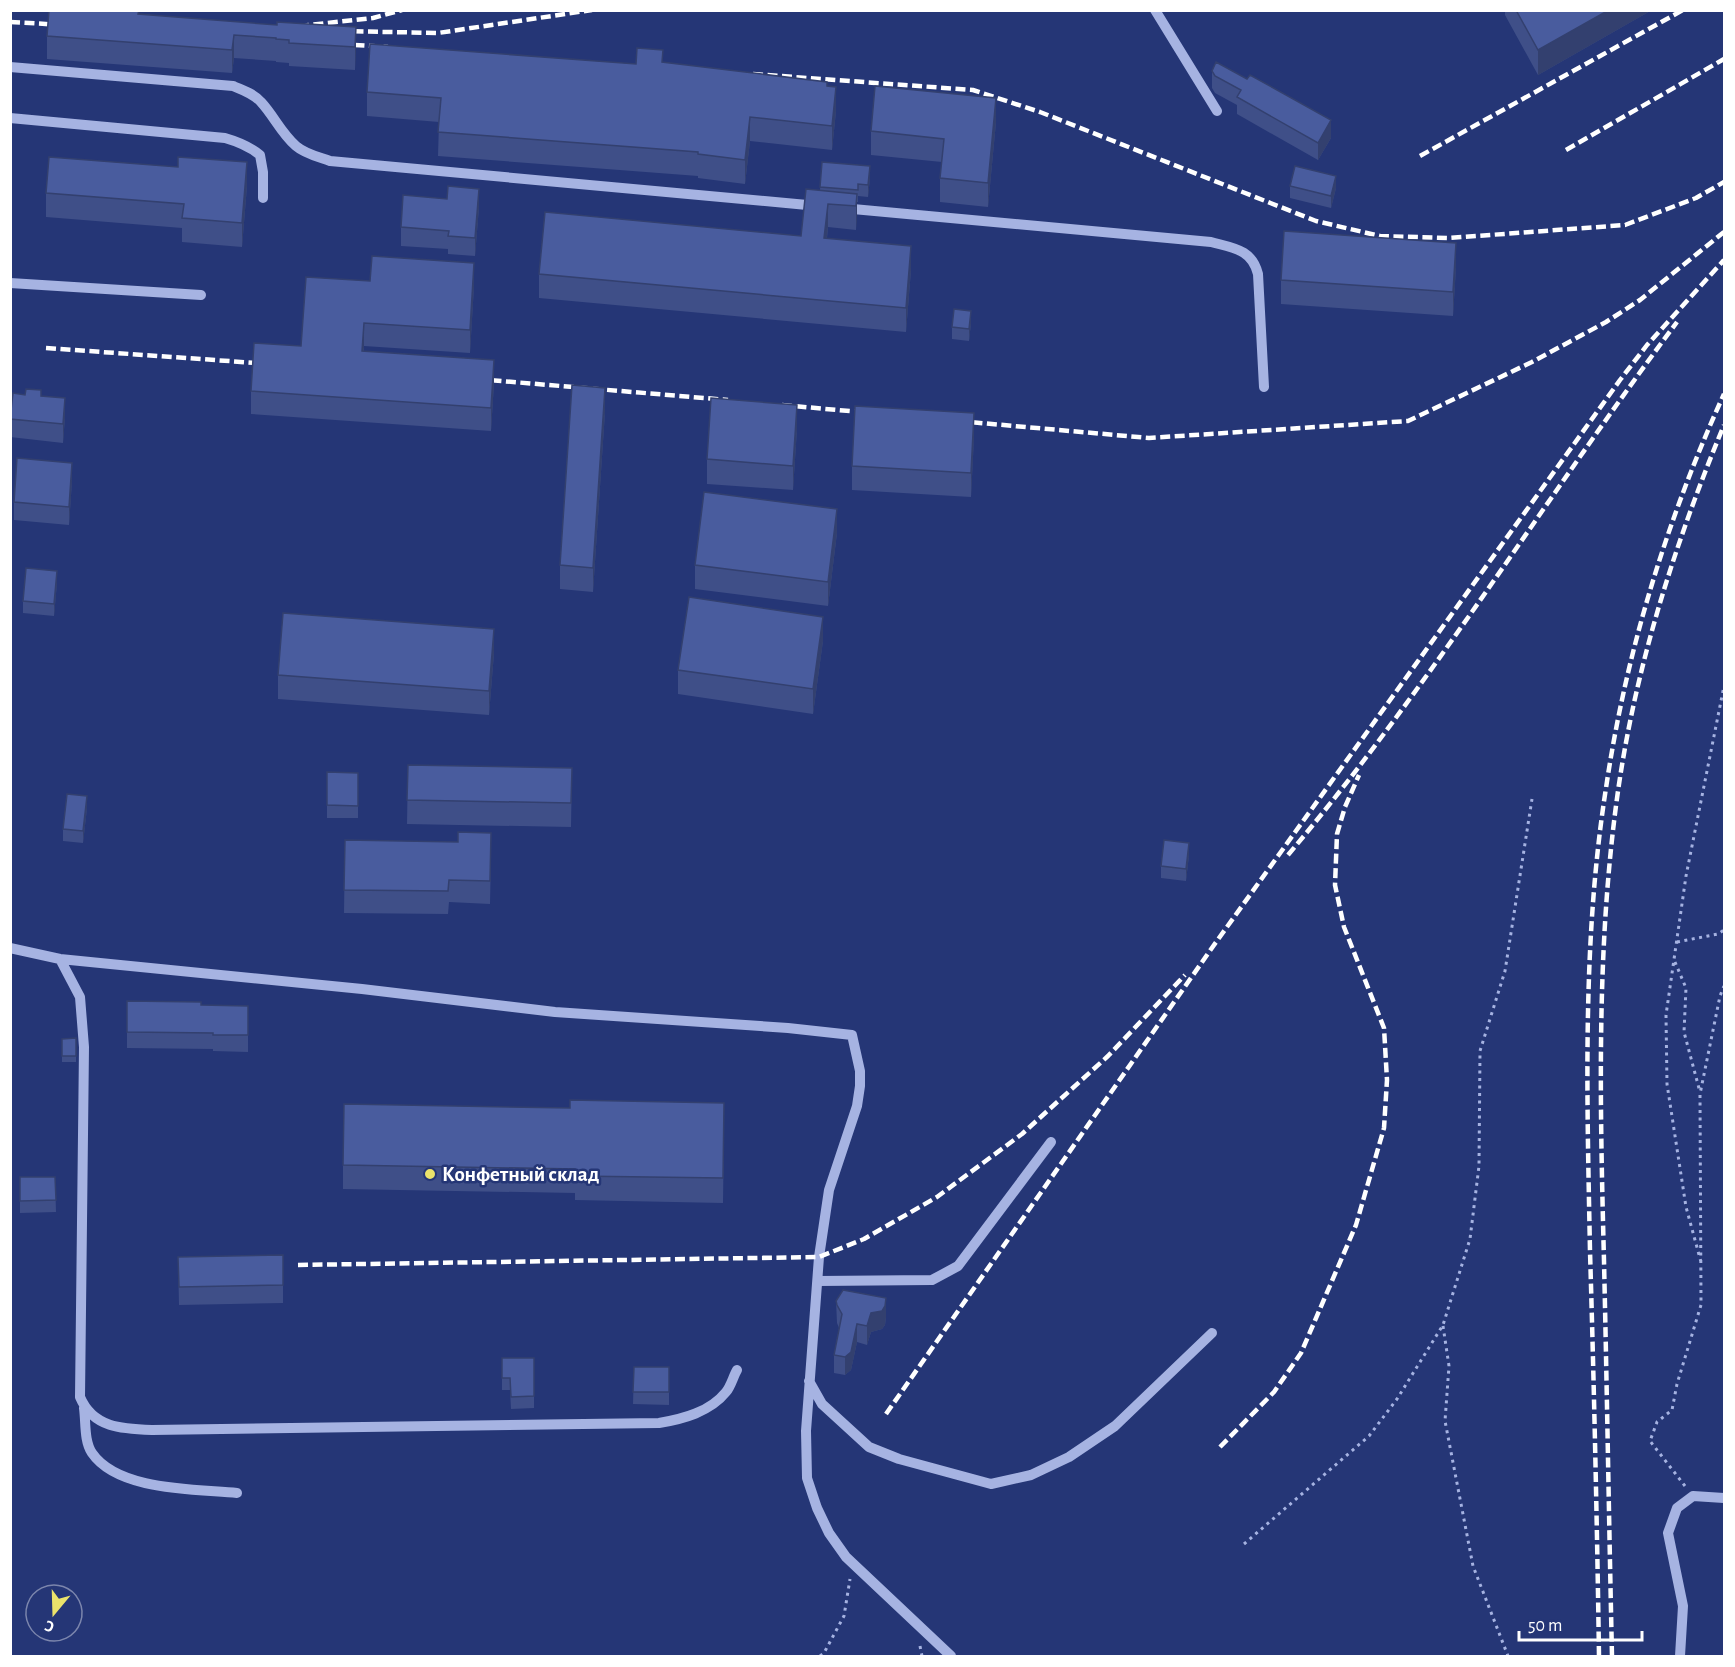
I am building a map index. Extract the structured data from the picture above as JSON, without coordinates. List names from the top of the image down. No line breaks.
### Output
{"places":["Конфетный склад"],"scale_bar":"50 m","north":"bottom"}
